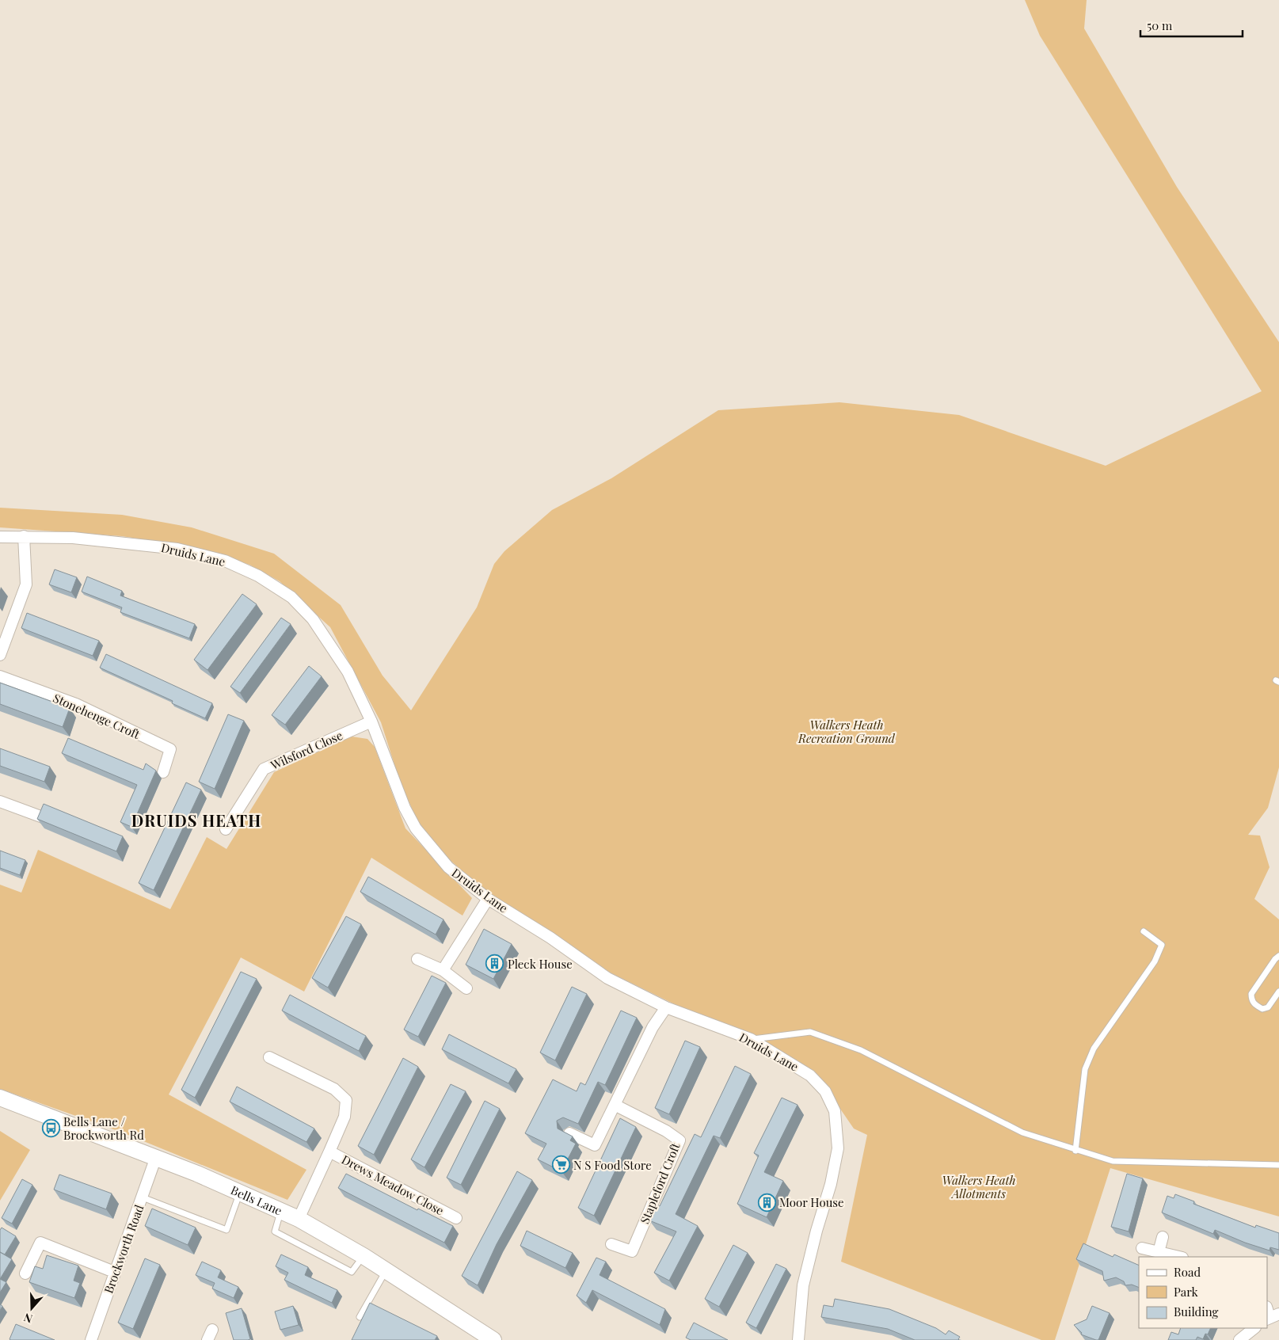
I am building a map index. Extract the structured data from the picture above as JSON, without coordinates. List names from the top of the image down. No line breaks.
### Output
{"streets":{"street":["Druids Lane","Stonehenge Croft","Wilsford Close","Stapleford Croft","Drews Meadow Close","Bells Lane","Brockworth Road"]},"crossings":[["Druids Lane","Wilsford Close"],["Drews Meadow Close","Bells Lane"],["Bells Lane","Brockworth Road"]],"districts":["DRUIDS HEATH"],"parks":["Walkers Heath Recreation Ground","Walkers Heath Allotments"],"places":{"building":["Pleck House","Moor House"],"bus stop":["Bells Lane / Brockworth Rd"],"supermarket":["N S Food Store"]},"legend":["Road","Park","Building"],"scale_bar":"50 m","north":"bottom"}
